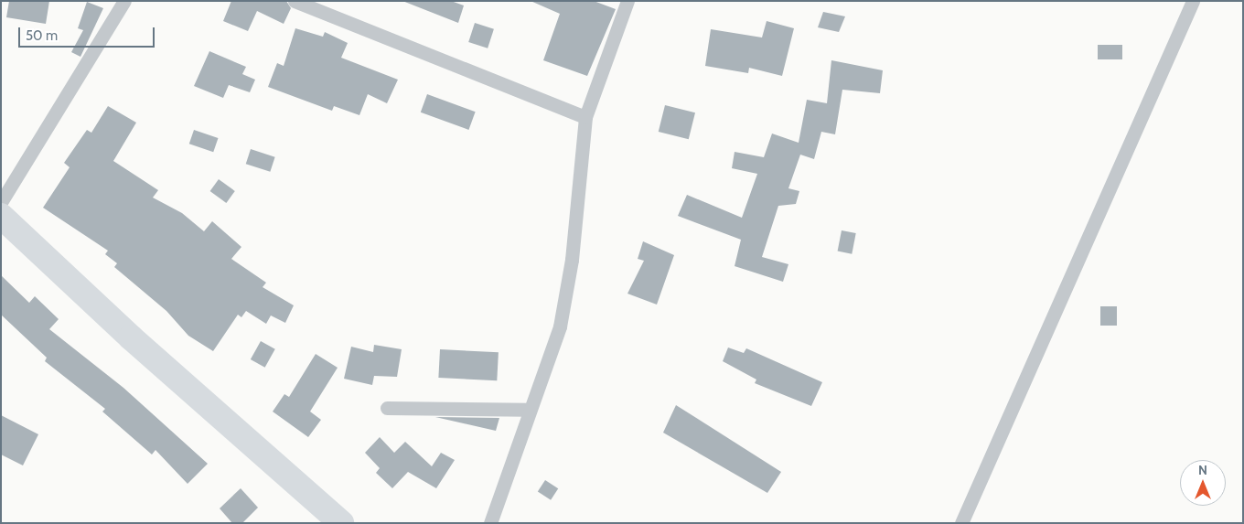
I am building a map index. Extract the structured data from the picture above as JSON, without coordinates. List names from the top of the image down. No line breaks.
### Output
{"scale_bar":"50 m","north":"top"}
